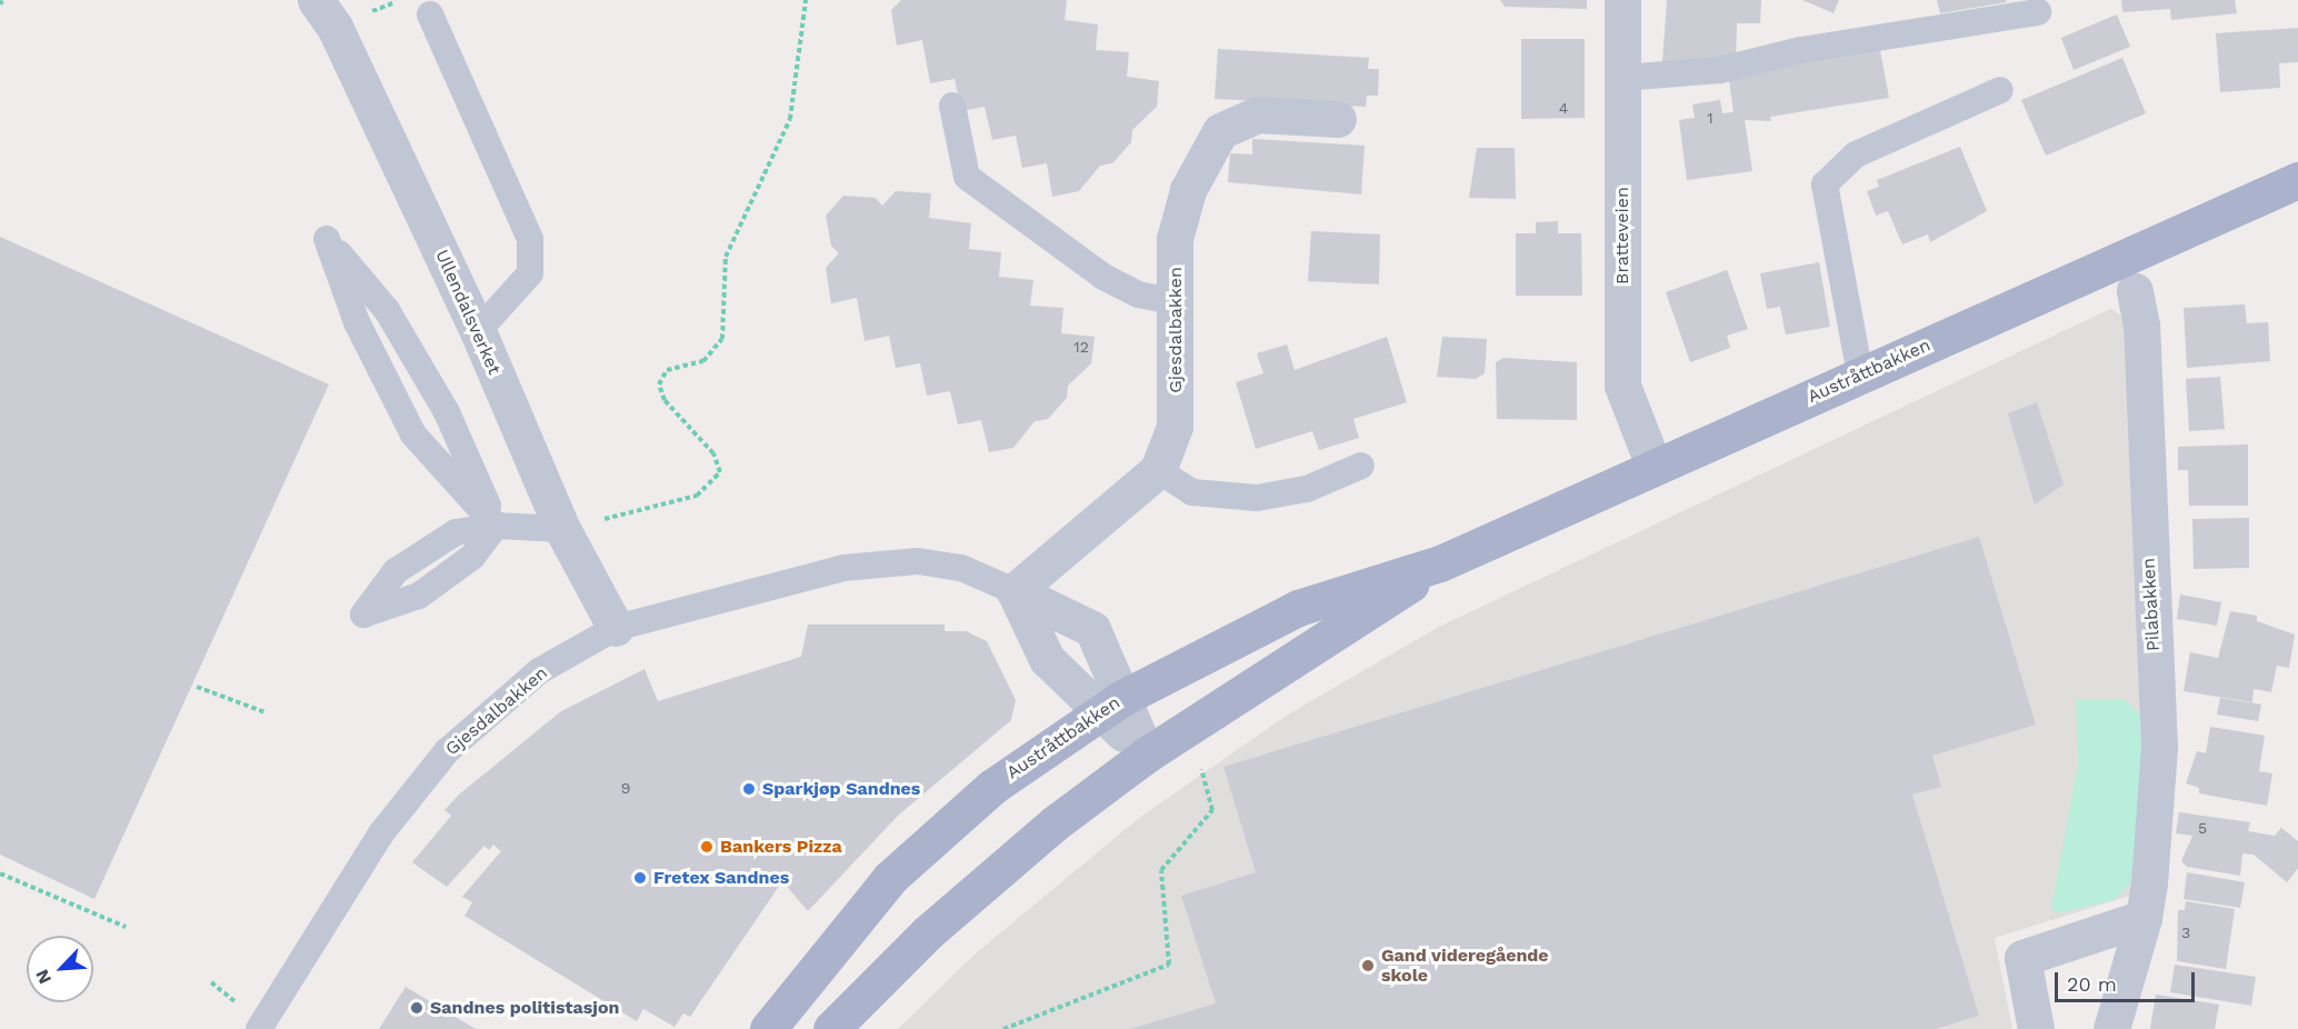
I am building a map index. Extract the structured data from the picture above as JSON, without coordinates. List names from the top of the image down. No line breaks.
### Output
{"streets":{"main road":["Austråttbakken"],"street":["Bratteveien","Ullendalsverket","Gjesdalbakken","Pilabakken"]},"crossings":[["Bratteveien","Austråttbakken"],["Ullendalsverket","Gjesdalbakken"],["Gjesdalbakken","Austråttbakken"]],"places":["Sparkjøp Sandnes","Bankers Pizza","Fretex Sandnes","Gand videregående skole","Sandnes politistasjon"],"house_numbers":["4","1","12","9","5","3"],"scale_bar":"20 m","north":"bottom left"}
